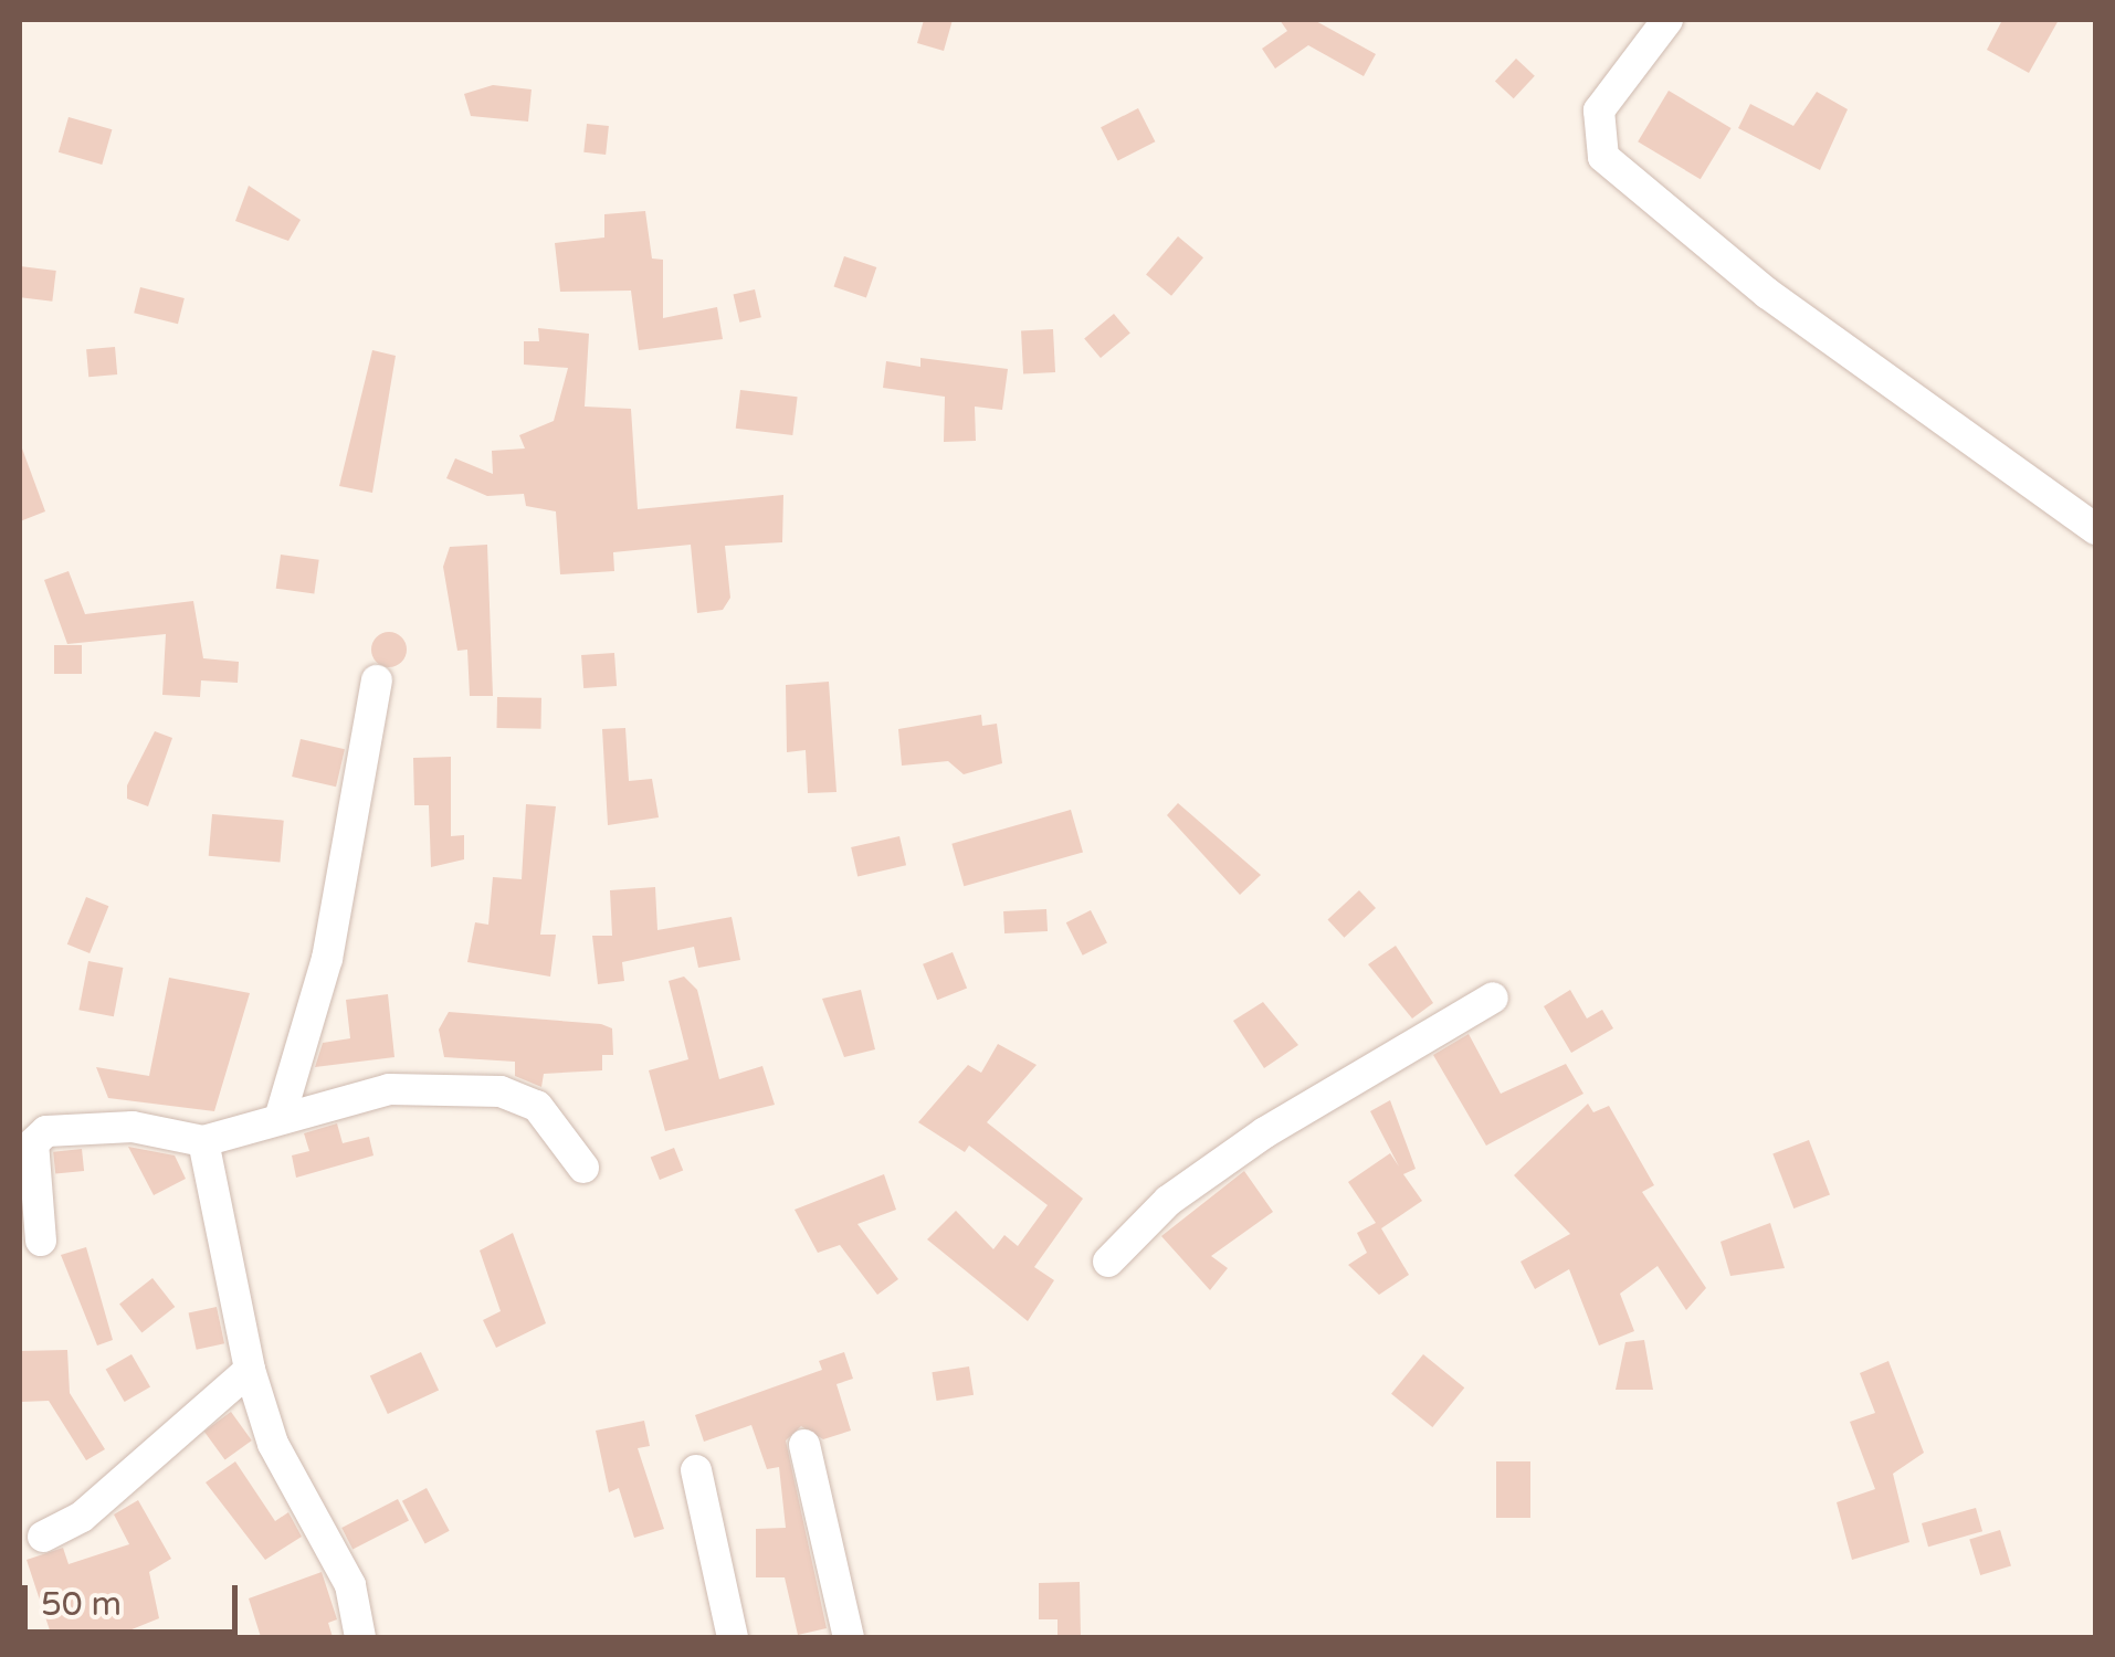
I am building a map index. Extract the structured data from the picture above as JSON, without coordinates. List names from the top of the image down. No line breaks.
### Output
{"scale_bar":"50 m"}
